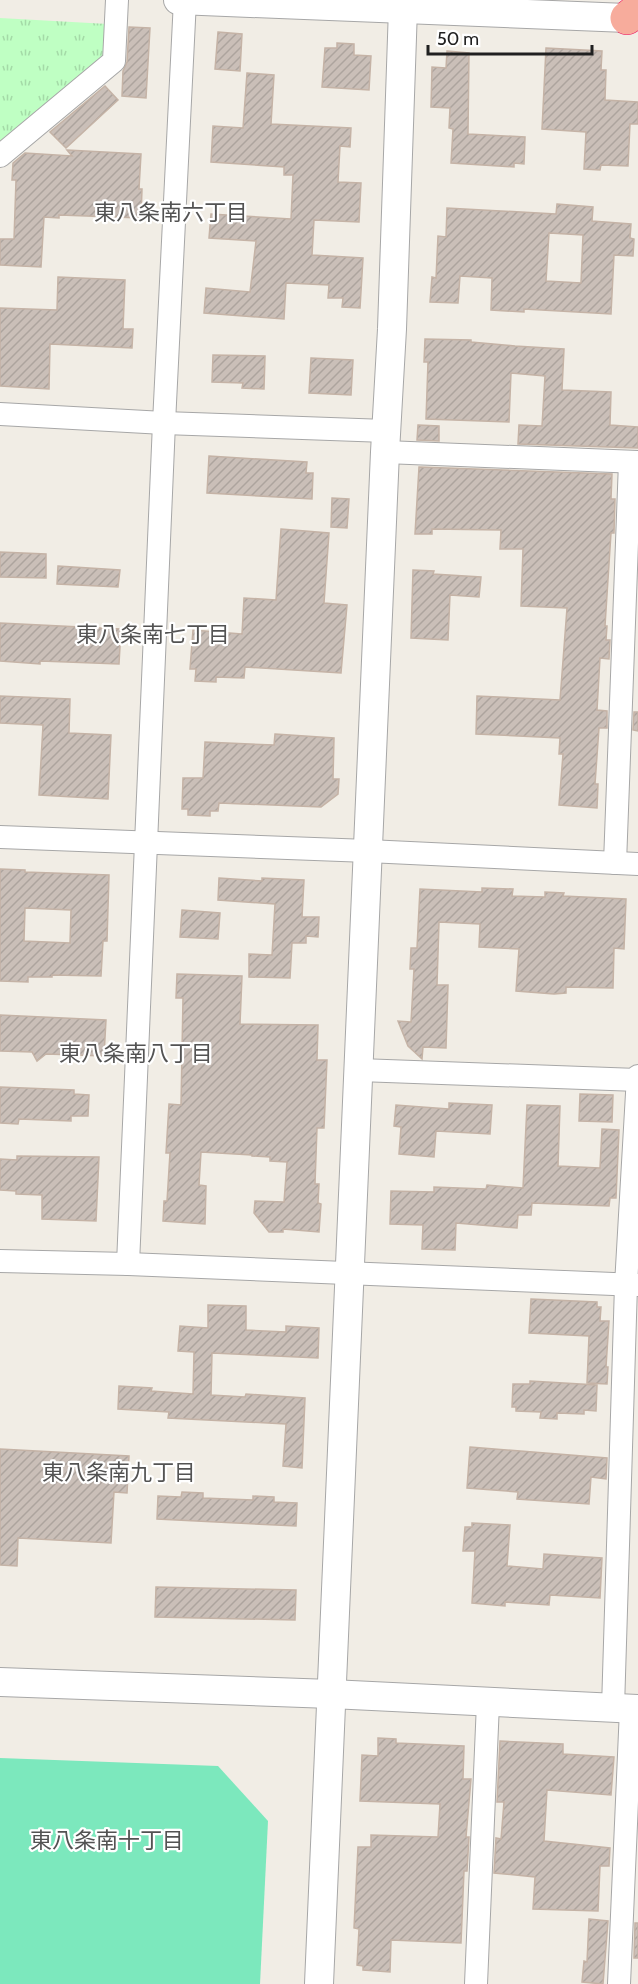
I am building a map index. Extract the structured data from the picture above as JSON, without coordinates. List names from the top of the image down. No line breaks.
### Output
{"districts":["東八条南六丁目","東八条南七丁目","東八条南八丁目","東八条南九丁目","東八条南十丁目"],"scale_bar":"50 m"}
